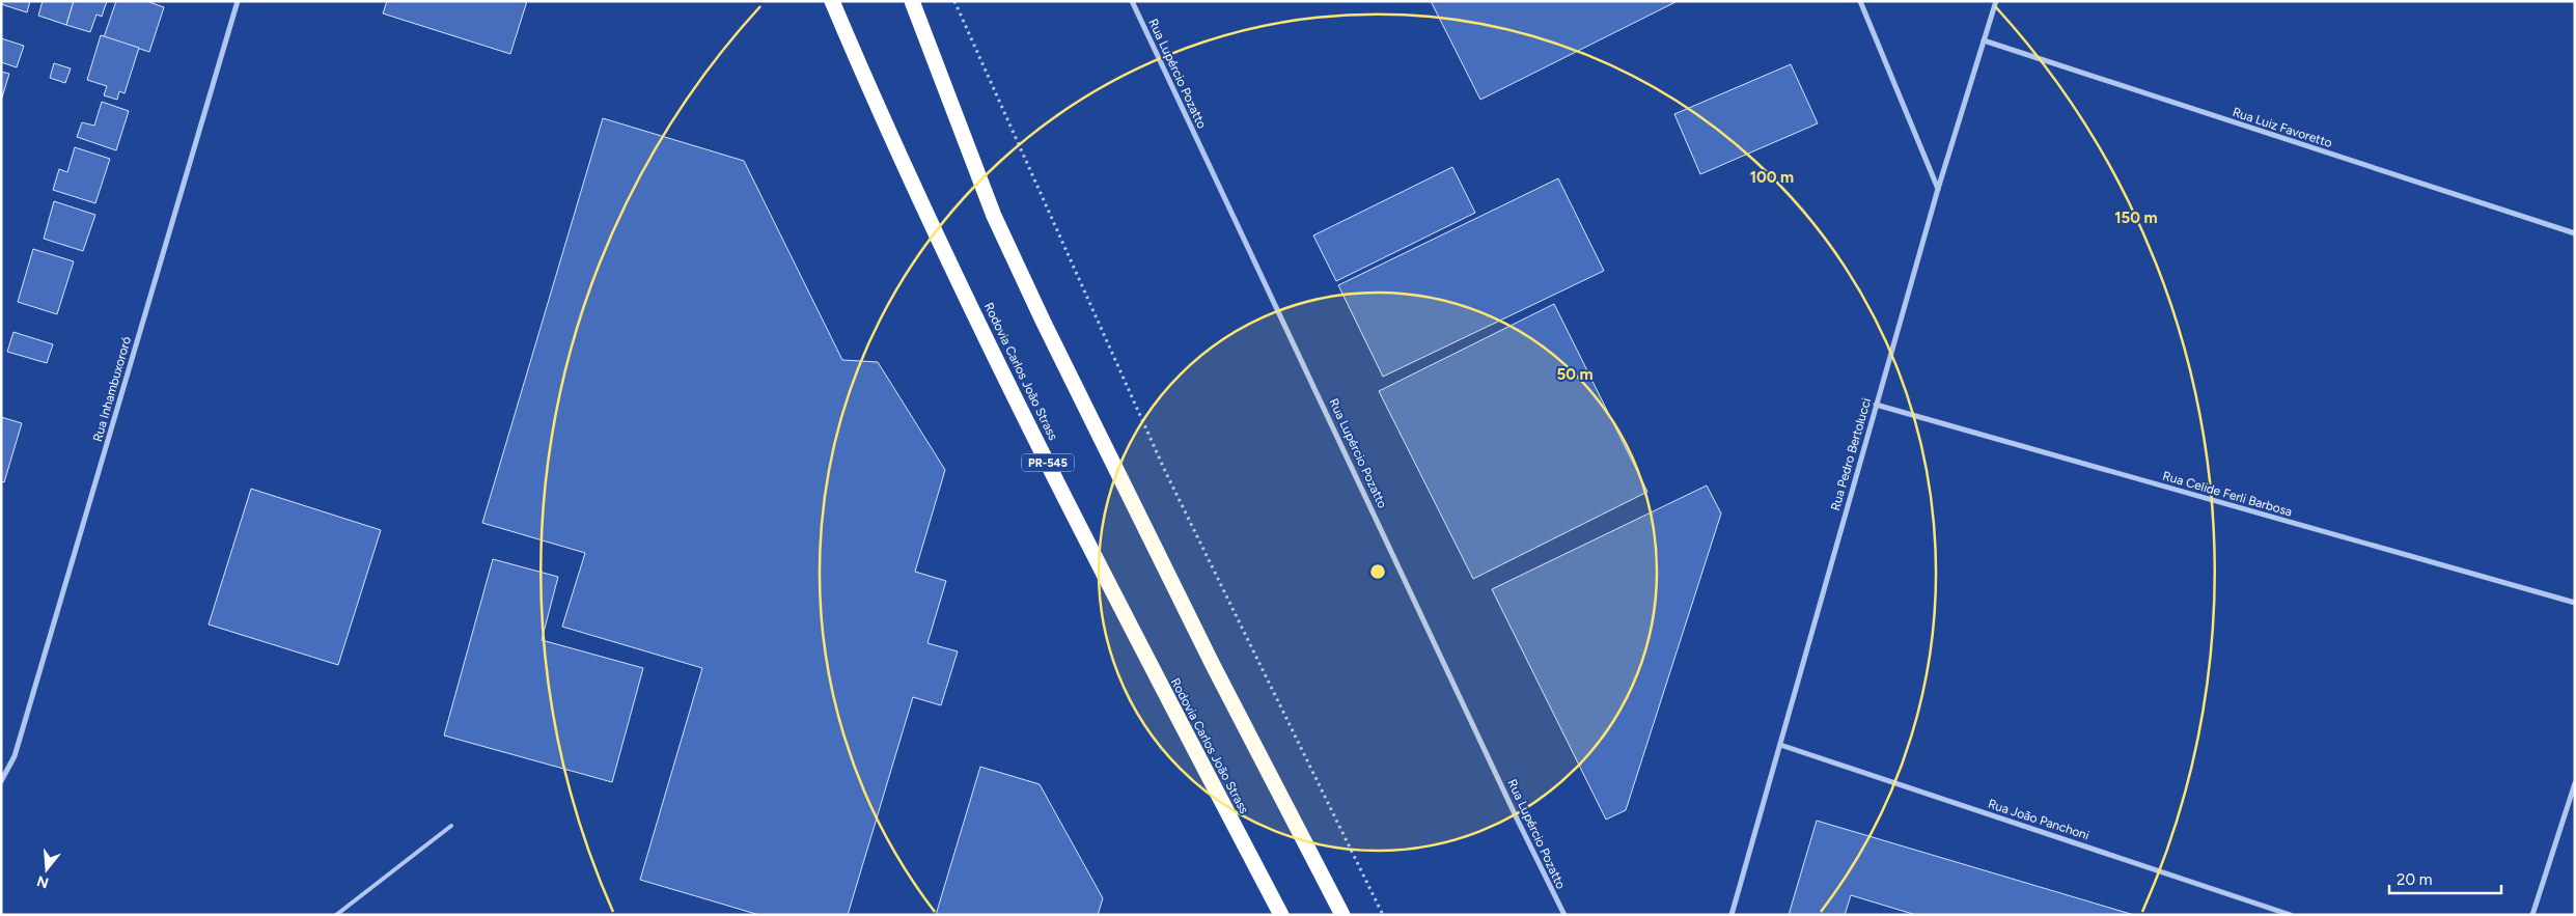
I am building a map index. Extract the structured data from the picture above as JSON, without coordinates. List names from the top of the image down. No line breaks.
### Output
{"streets":{"highway":["Rodovia Carlos João Strass","PR-545"],"street":["Rua Lupércio Pozatto","Rua Luiz Favoretto","Rua Inhambuxororó","Rua Pedro Bertolucci","Rua Celide Ferli Barbosa","Rua João Panchoni"]},"crossings":[["Rua Luiz Favoretto","Rua Pedro Bertolucci"],["Rua Pedro Bertolucci","Rua Celide Ferli Barbosa"],["Rua Pedro Bertolucci","Rua João Panchoni"]],"scale_bar":"20 m","north":"bottom","rings":["100 m","150 m","50 m"]}
